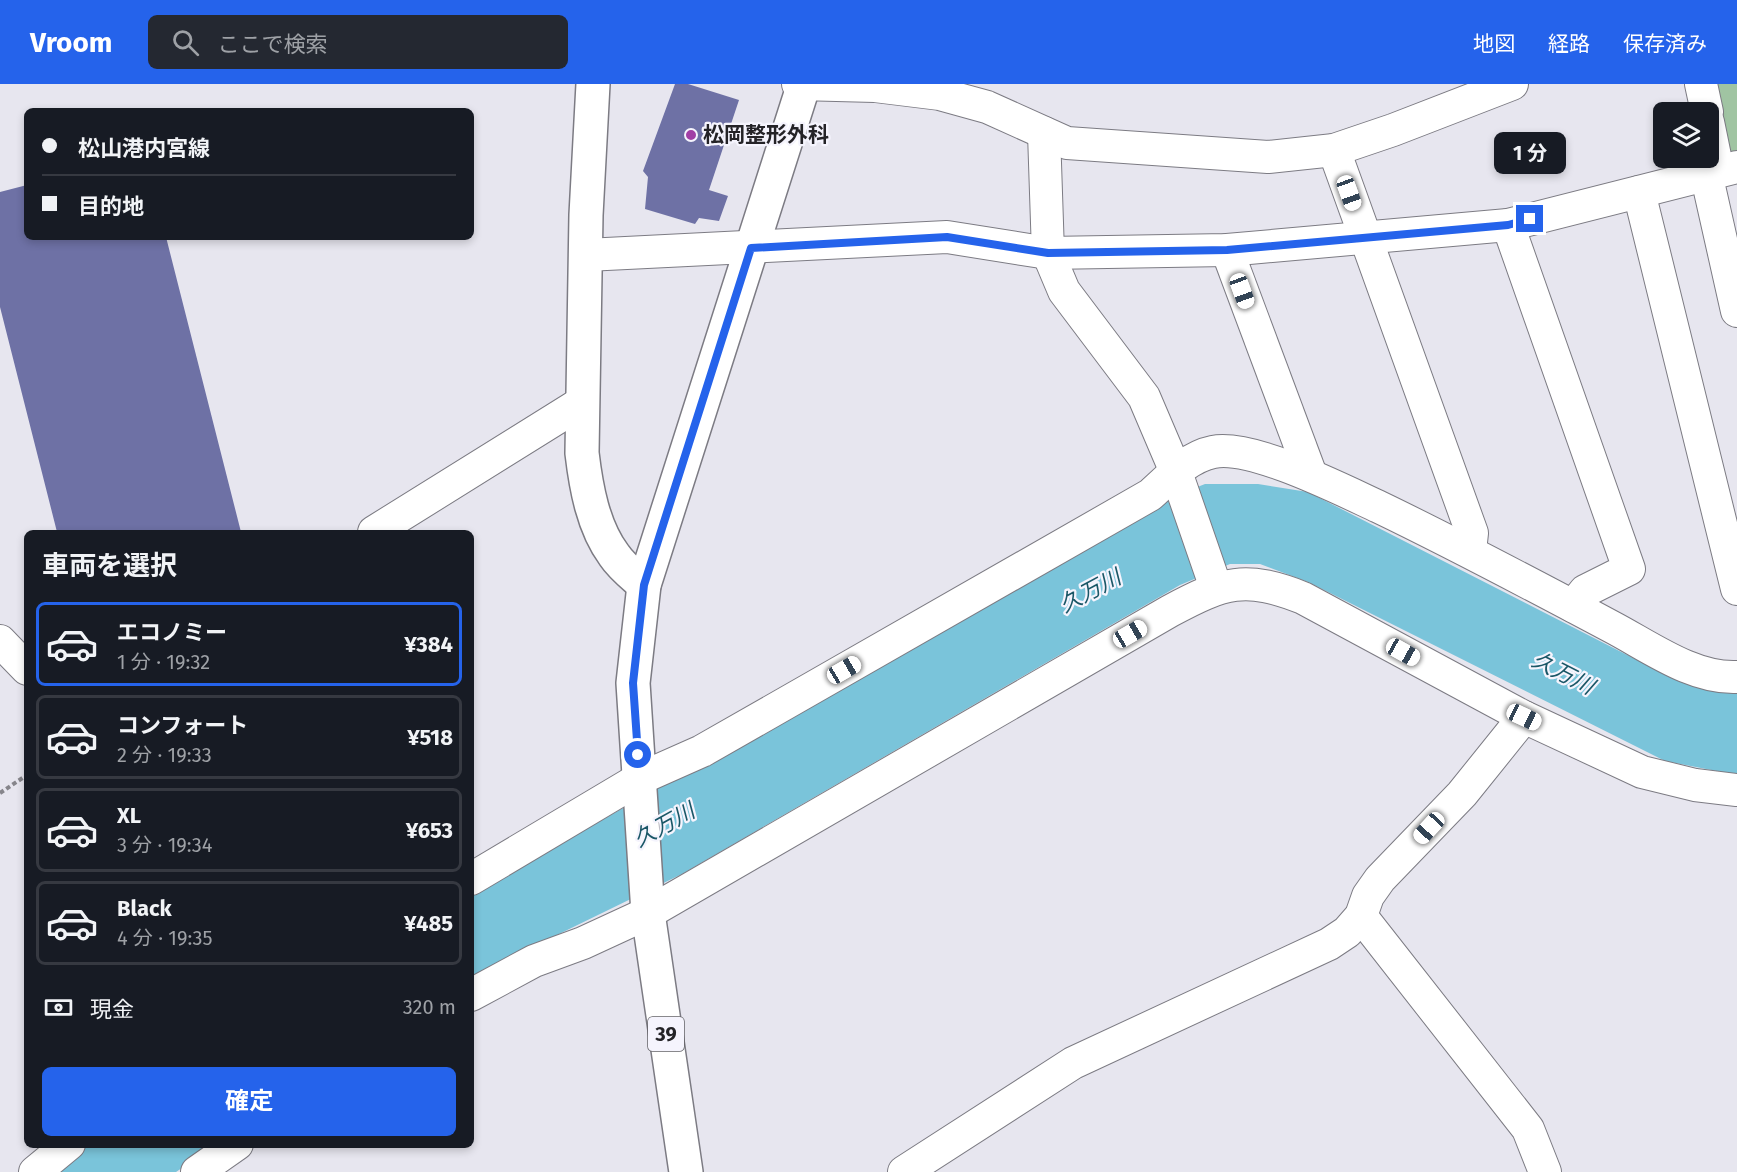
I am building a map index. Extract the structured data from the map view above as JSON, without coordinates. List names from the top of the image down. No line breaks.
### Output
{"streets":{"main road":["39"]},"water":["久万川"],"places":["松岡整形外科"],"page":{"header":"Vroom","search":"ここで検索","nav":["地図","経路","保存済み"],"banner":["松山港内宮線","目的地"],"bubble":"1 分","heading":"車両を選択","list":[{"name":"エコノミー","note":"1 分 · 19:32","value":"¥384"},{"name":"コンフォート","note":"2 分 · 19:33","value":"¥518"},{"name":"XL","note":"3 分 · 19:34","value":"¥653"},{"name":"Black","note":"4 分 · 19:35","value":"¥485"}],"pay":["現金","320 m"],"buttons":"確定"}}
